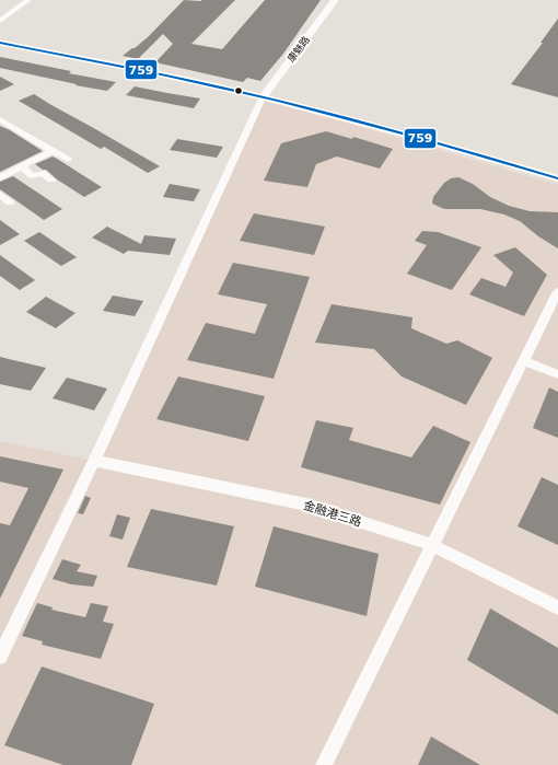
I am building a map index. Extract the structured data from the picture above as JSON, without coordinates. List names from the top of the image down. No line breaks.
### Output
{"streets":{"main road":["康魅路"],"street":["金融港三路"]},"lines":["transit line 759"]}
